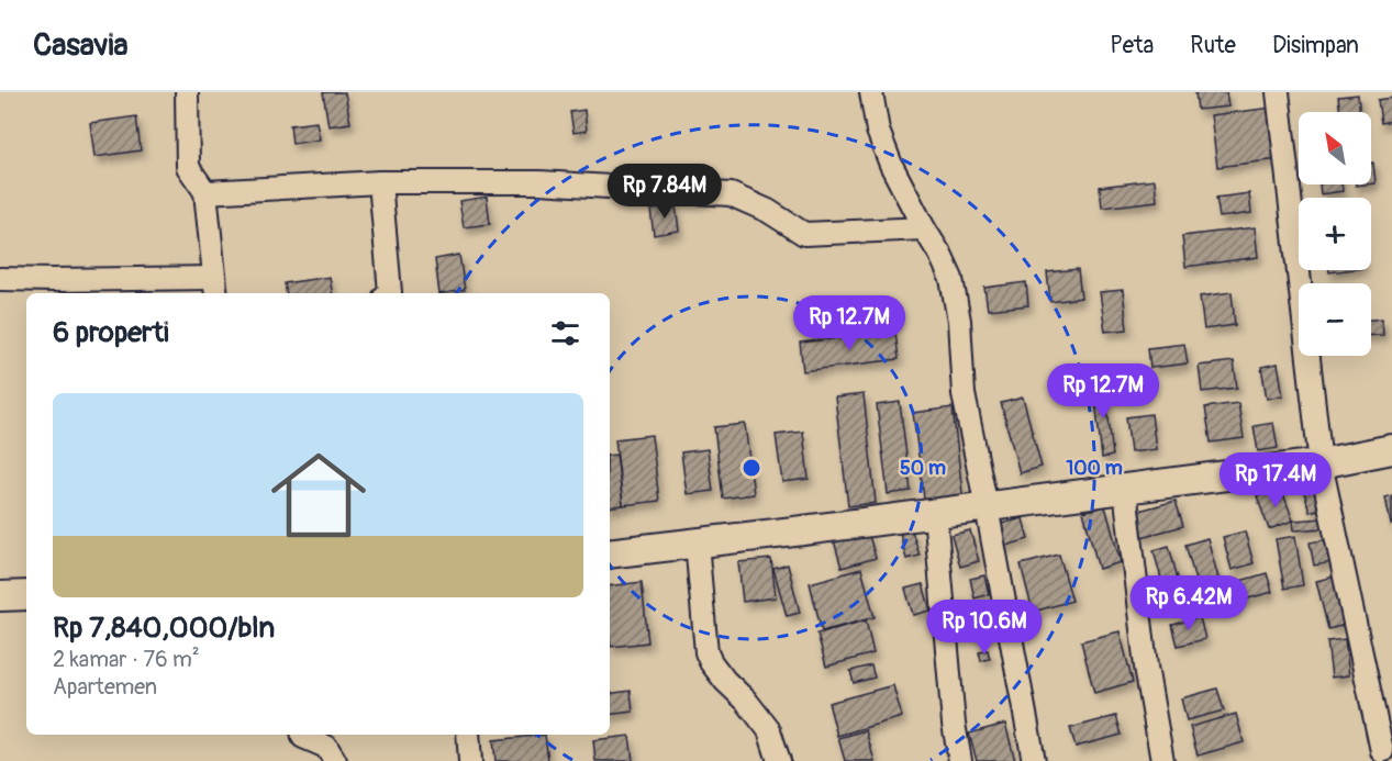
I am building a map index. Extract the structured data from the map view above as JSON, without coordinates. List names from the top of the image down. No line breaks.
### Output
{"north":"top left","page":{"header":"Casavia","nav":["Peta","Rute","Disimpan"],"map_buttons":["+","−"],"price":["Rp 7.84M","Rp 12.7M","Rp 12.7M","Rp 17.4M","Rp 6.42M","Rp 10.6M"],"heading":"6 properti","list":[{"name":"Rp 7,840,000/bln","note":"2 kamar · 76 m² · Apartemen"}]},"rings":["50 m","100 m"]}
